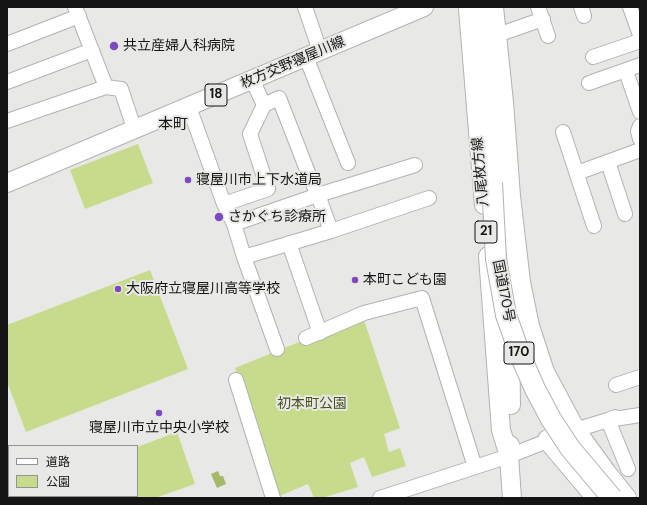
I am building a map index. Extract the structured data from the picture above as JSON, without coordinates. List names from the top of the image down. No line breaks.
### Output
{"streets":{"highway":["国道170号","170"],"main road":["枚方交野寝屋川線","18","八尾枚方線","21"]},"crossings":[["八尾枚方線","国道170号"]],"districts":["本町"],"parks":["初本町公園"],"places":["共立産婦人科病院","寝屋川市上下水道局","さかぐち診療所","本町こども園","大阪府立寝屋川高等学校","寝屋川市立中央小学校"],"legend":["道路","公園"]}
